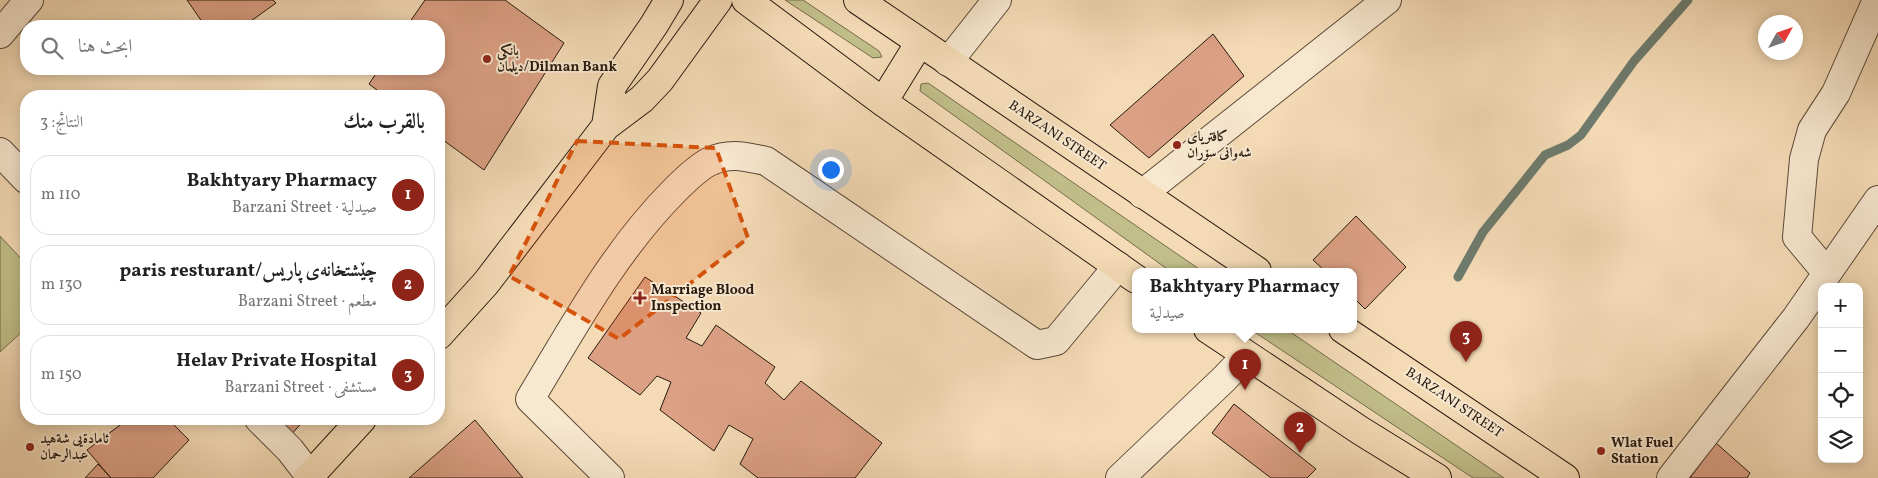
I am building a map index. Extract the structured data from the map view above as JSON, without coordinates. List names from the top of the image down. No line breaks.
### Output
{"streets":{"main road":["BARZANI STREET"]},"places":{"other":["بانکی دیلمان/Dilman Bank","کافتریای شەوانی سۆران","ئامادةيى شةهيد عبدالرحمان","Wlat Fuel Station"],"health":["Marriage Blood Inspection"]},"north":"top right","page":{"search":"ابحث هنا","heading":["بالقرب منك","النتائج: 3"],"list":[{"mark":"1","name":"Bakhtyary Pharmacy","note":"صيدلية · Barzani Street","value":"110 m"},{"mark":"2","name":"چێشتخانەی پاریس/paris resturant","note":"مطعم · Barzani Street","value":"130 m"},{"mark":"3","name":"Helav Private Hospital","note":"مستشفى · Barzani Street","value":"150 m"}],"popup":["Bakhtyary Pharmacy","صيدلية"],"map_buttons":["+","−"],"pins":["3","1","2"]}}
